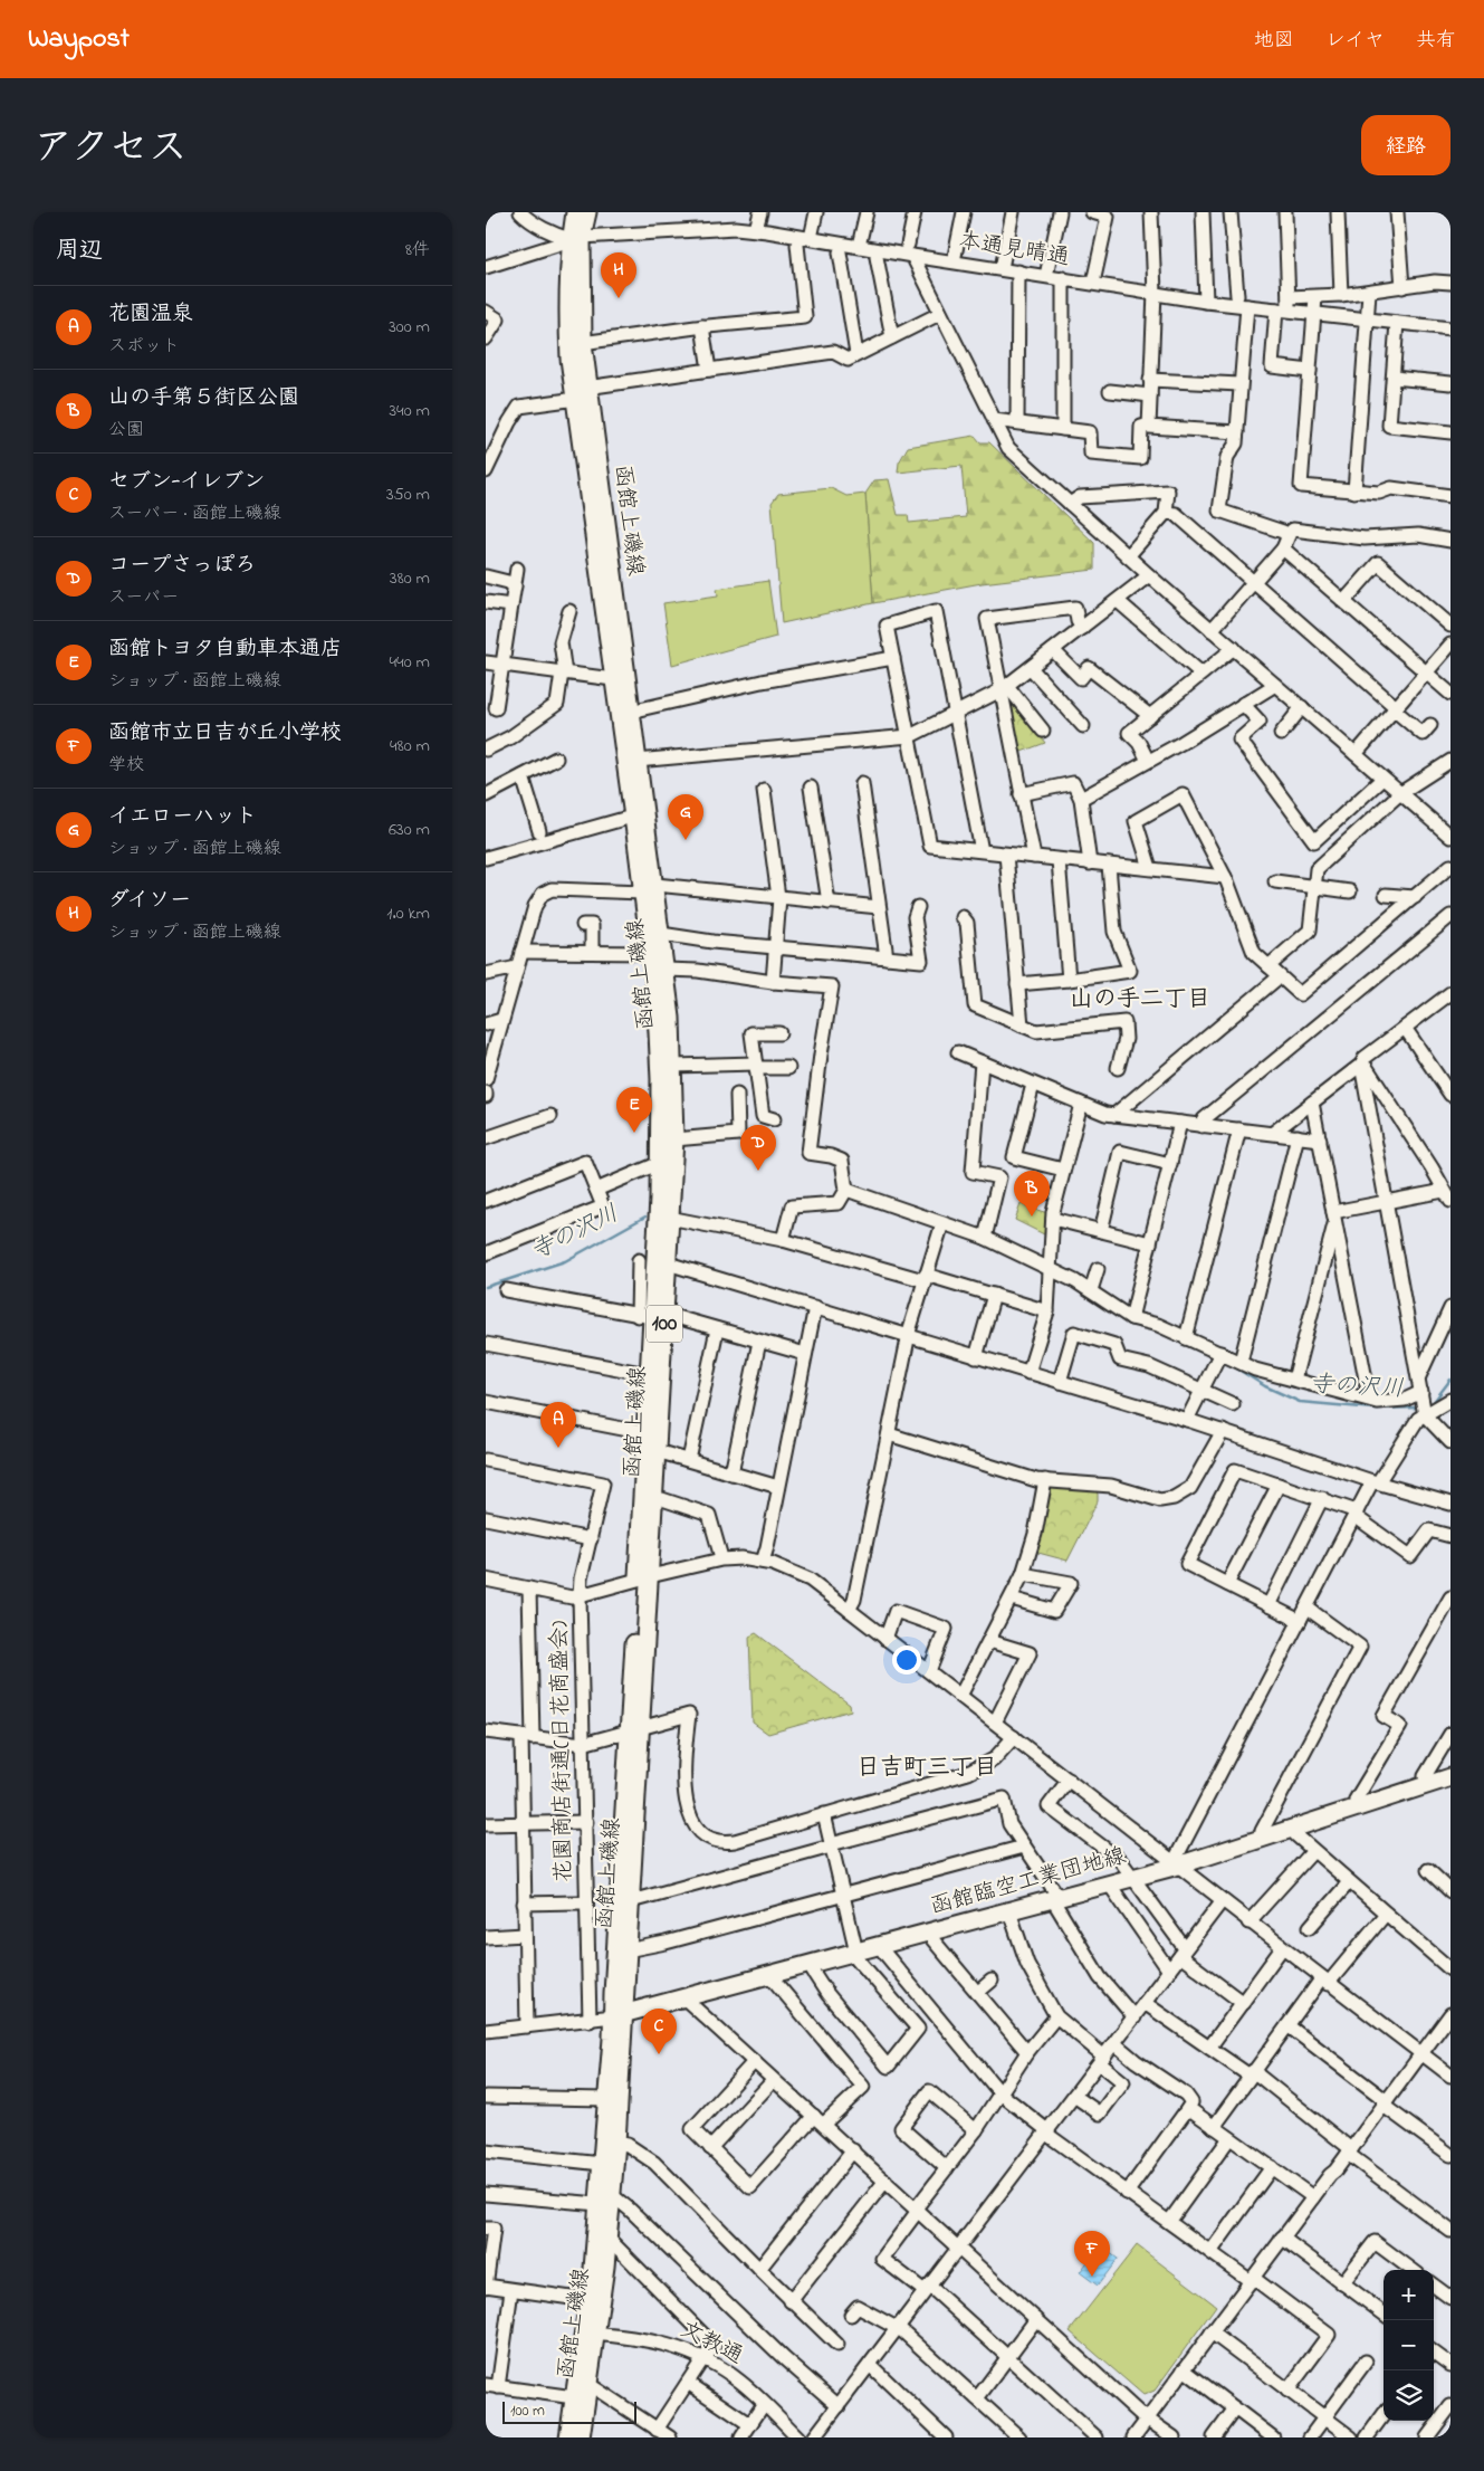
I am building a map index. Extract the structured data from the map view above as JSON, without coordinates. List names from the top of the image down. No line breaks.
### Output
{"streets":{"main road":["函館上磯線","100","函館臨空工業団地線"],"street":["本通見晴通","花園商店街通(日花商盛会)","文教通"]},"crossings":[["本通見晴通","函館上磯線"],["函館上磯線","函館臨空工業団地線"],["函館上磯線","文教通"]],"districts":["山の手二丁目","日吉町三丁目"],"water":["寺の沢川"],"scale_bar":"100 m","page":{"header":"Waypost","nav":["地図","レイヤ","共有"],"title":"アクセス","buttons":"経路","heading":["周辺","8件"],"pins":["H","G","E","D","B","A","C","F"],"list":[{"mark":"A","name":"花園温泉","note":"スポット","value":"300 m"},{"mark":"B","name":"山の手第５街区公園","note":"公園","value":"340 m"},{"mark":"C","name":"セブン-イレブン","note":"スーパー · 函館上磯線","value":"350 m"},{"mark":"D","name":"コープさっぽろ","note":"スーパー","value":"380 m"},{"mark":"E","name":"函館トヨタ自動車本通店","note":"ショップ · 函館上磯線","value":"440 m"},{"mark":"F","name":"函館市立日吉が丘小学校","note":"学校","value":"480 m"},{"mark":"G","name":"イエローハット","note":"ショップ · 函館上磯線","value":"630 m"},{"mark":"H","name":"ダイソー","note":"ショップ · 函館上磯線","value":"1.0 km"}],"map_buttons":["+","−"],"scale":"100 m"}}
